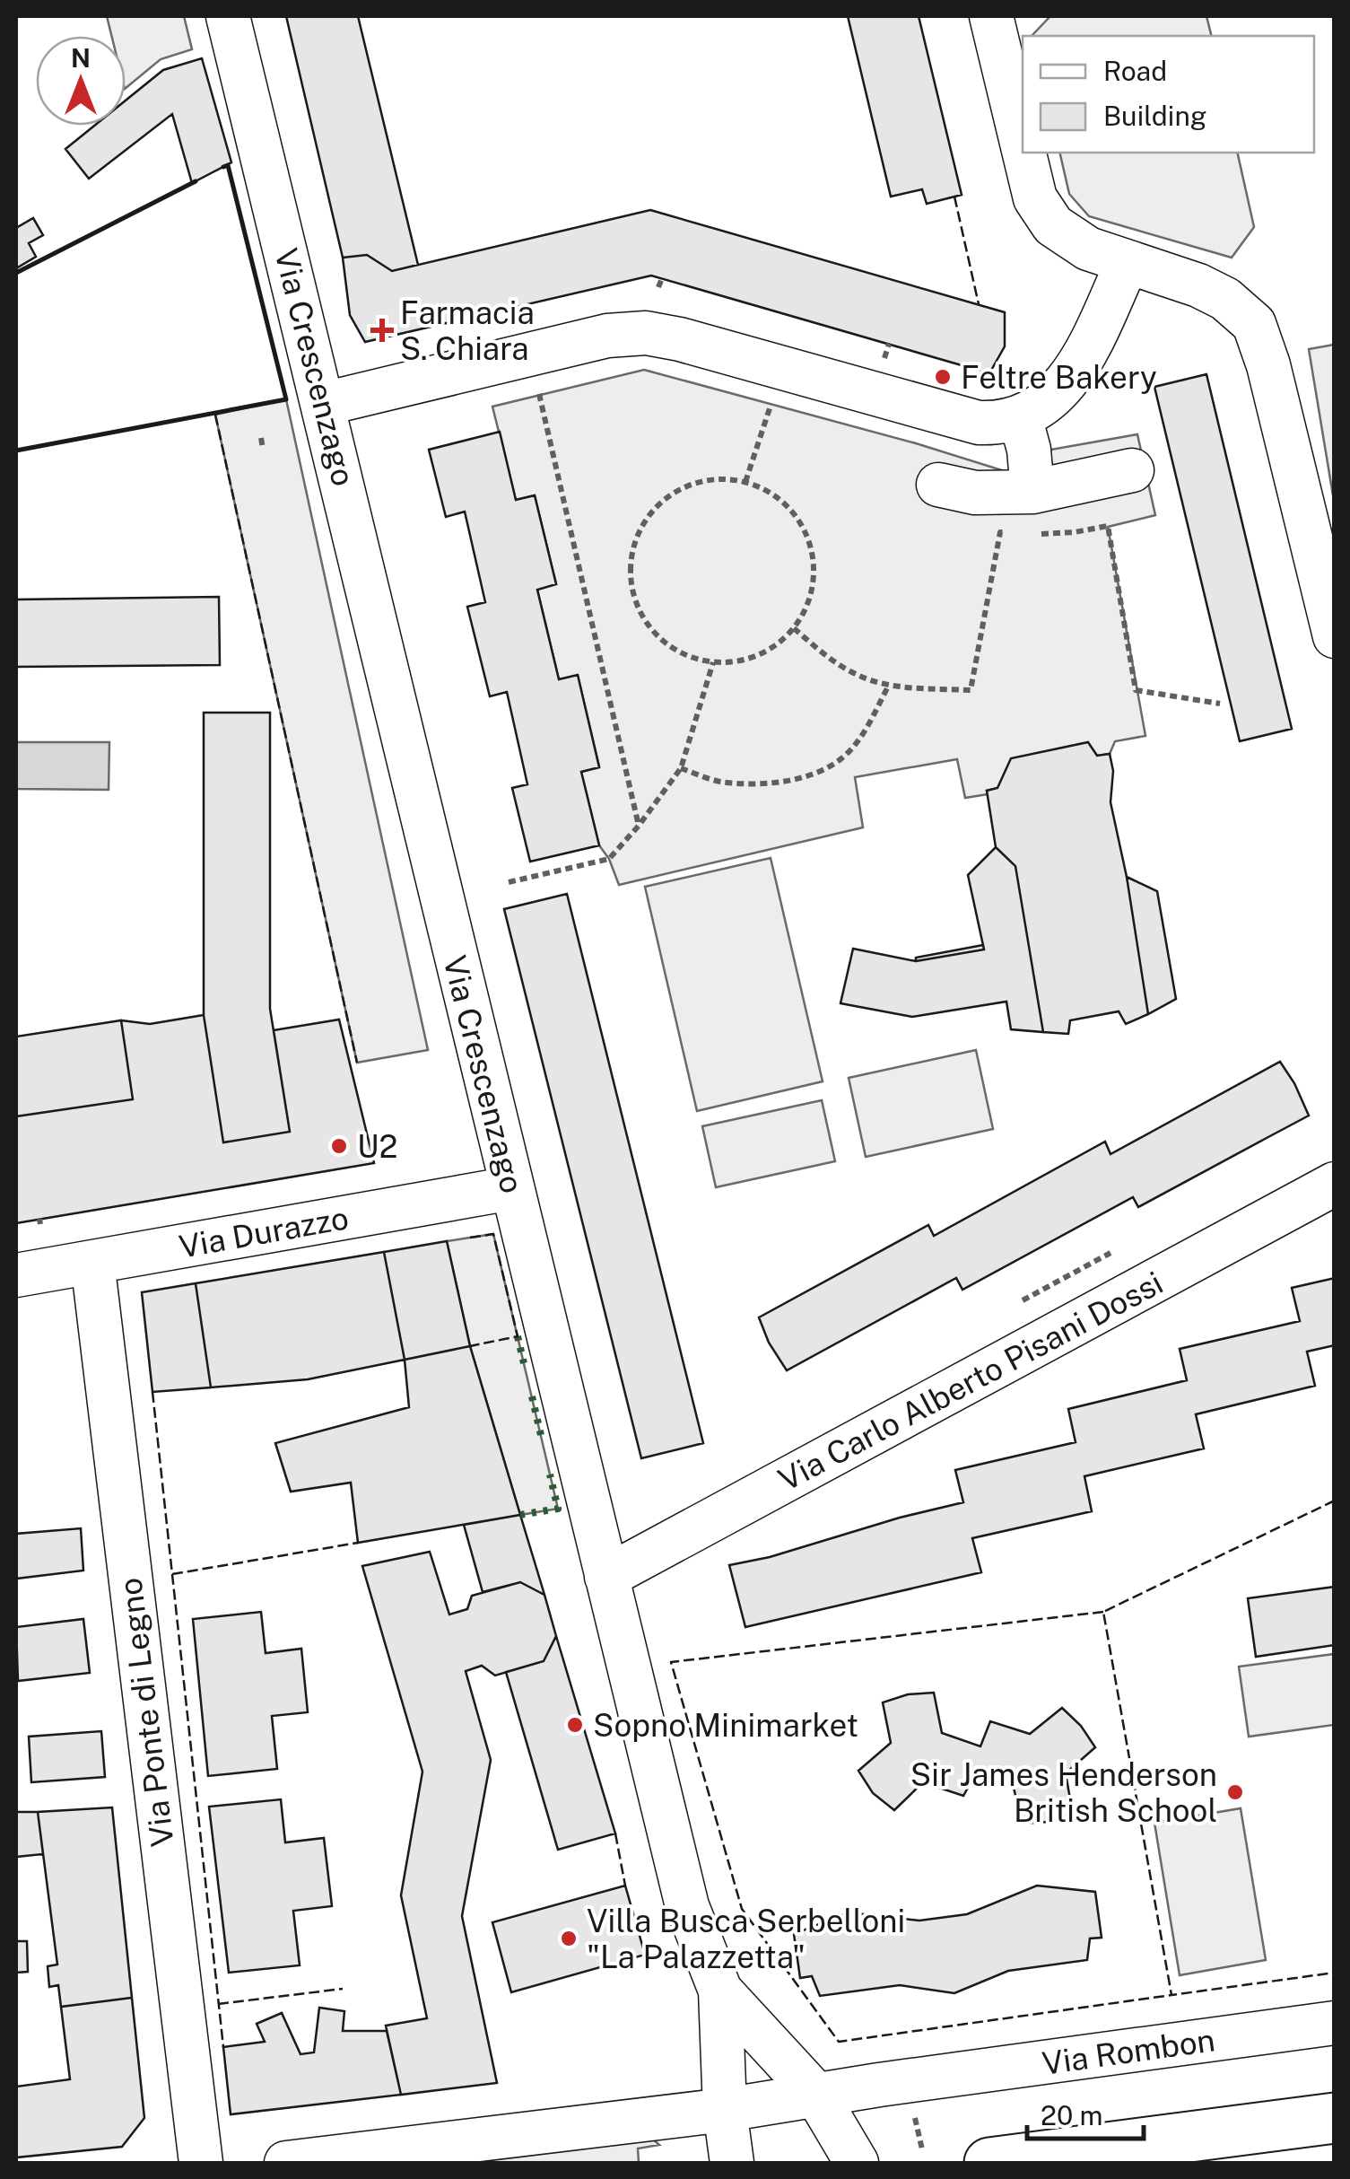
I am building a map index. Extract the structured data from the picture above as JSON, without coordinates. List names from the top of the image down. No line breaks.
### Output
{"streets":{"street":["Via Crescenzago","Via Durazzo","Via Carlo Alberto Pisani Dossi","Via Ponte di Legno","Via Rombon"]},"crossings":[["Via Crescenzago","Via Durazzo"],["Via Crescenzago","Via Carlo Alberto Pisani Dossi"],["Via Crescenzago","Via Rombon"],["Via Durazzo","Via Ponte di Legno"]],"places":{"health":["Farmacia S. Chiara"],"other":["Feltre Bakery","U2","Sopno Minimarket","Sir James Henderson British School","Villa Busca Serbelloni \"La Palazzetta\""]},"legend":["Road","Building"],"scale_bar":"20 m","north":"top"}
